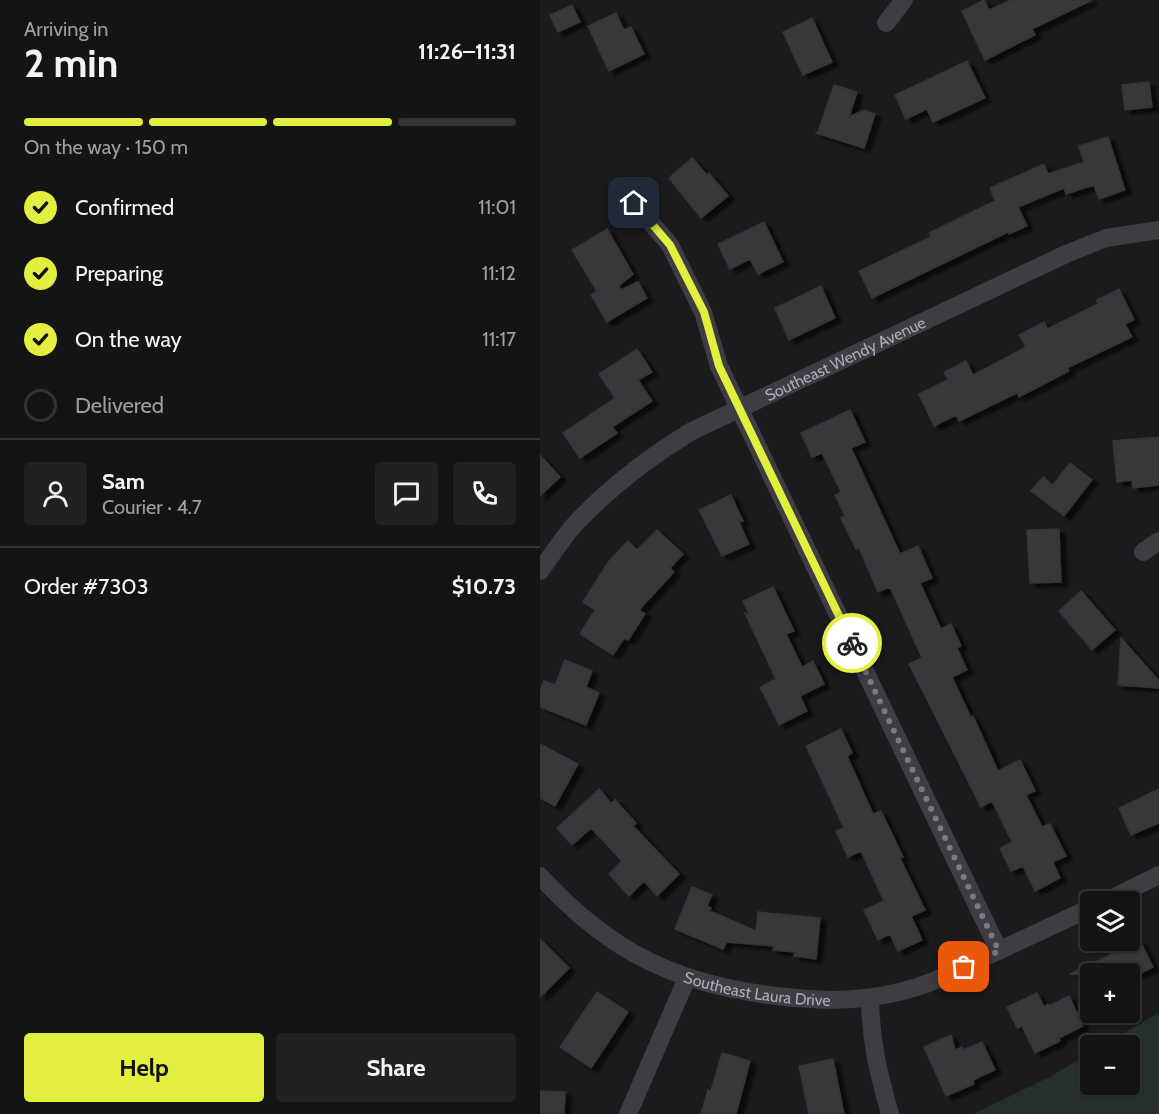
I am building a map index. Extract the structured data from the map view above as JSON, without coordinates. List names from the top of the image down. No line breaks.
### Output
{"streets":{"street":["Southeast Wendy Avenue","Southeast Laura Drive"]},"page":{"heading":["2 min","Arriving in","11:26–11:31"],"panel":["Sam","Courier · 4.7","Order #7303","$10.73"],"bar":"On the way · 150 m","list":[["Confirmed","11:01"],["Preparing","11:12"],["On the way","11:17"],"Delivered"],"map_buttons":["+","−"],"buttons":["Help","Share"]}}
